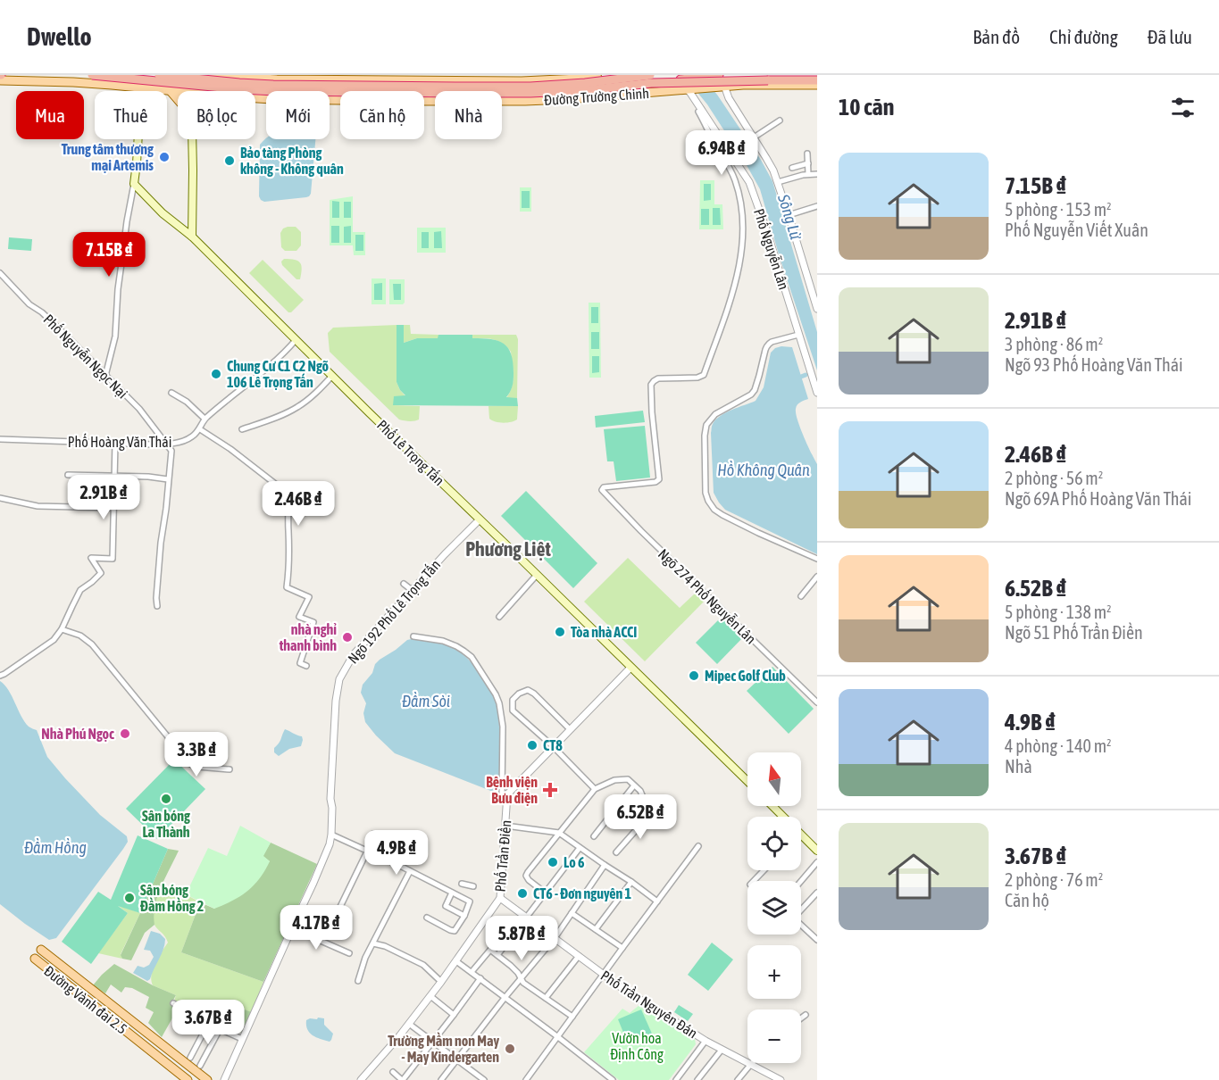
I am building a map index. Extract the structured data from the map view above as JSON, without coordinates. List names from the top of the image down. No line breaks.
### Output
{"streets":{"main road":["Đường Trường Chinh","Phố Lê Trọng Tấn","Đường Vành đai 2.5"],"street":["Phố Nguyễn Lân","Phố Nguyễn Ngọc Nại","Phố Hoàng Văn Thái","Ngõ 274 Phố Nguyễn Lân","Ngõ 192 Phố Lê Trọng Tấn","Phố Trần Điền","Phố Trần Nguyên Đán"]},"crossings":[["Đường Trường Chinh","Phố Nguyễn Lân"],["Phố Nguyễn Lân","Ngõ 274 Phố Nguyễn Lân"],["Phố Nguyễn Ngọc Nại","Phố Hoàng Văn Thái"],["Phố Lê Trọng Tấn","Ngõ 192 Phố Lê Trọng Tấn"],["Phố Lê Trọng Tấn","Phố Trần Điền"],["Phố Trần Điền","Phố Trần Nguyên Đán"]],"districts":["Phương Liệt"],"water":["Sông Lừ","Hồ Không Quân","Đầm Sòi","Đầm Hồng"],"parks":["Vườn hoa Định Công"],"places":{"other":["Trung tâm thương mại Artemis","Bảo tàng Phòng không - Không quân","Chung Cư C1 C2 Ngõ 106 Lê Trọng Tấn","Tòa nhà ACCI","nhà nghỉ thanh bình","Mipec Golf Club","Nhà Phú Ngọc","CT8","Sân bóng La Thành","Lo 6","CT6 - Đơn nguyên 1","Sân bóng Đầm Hồng 2","Trường Mầm non May - May Kindergarten"],"health":["Bệnh viện Bưu điện"]},"north":"top","page":{"header":"Dwello","nav":["Bản đồ","Chỉ đường","Đã lưu"],"heading":"10 căn","chip":["Mua","Thuê","Bộ lọc","Mới","Căn hộ","Nhà"],"price":["6.94B ₫","7.15B ₫","2.91B ₫","2.46B ₫","3.3B ₫","6.52B ₫","4.9B ₫","4.17B ₫","5.87B ₫","3.67B ₫"],"list":[{"name":"7.15B ₫","note":"5 phòng · 153 m² · Phố Nguyễn Viết Xuân"},{"name":"2.91B ₫","note":"3 phòng · 86 m² · Ngõ 93 Phố Hoàng Văn Thái"},{"name":"2.46B ₫","note":"2 phòng · 56 m² · Ngõ 69A Phố Hoàng Văn Thái"},{"name":"6.52B ₫","note":"5 phòng · 138 m² · Ngõ 51 Phố Trần Điền"},{"name":"4.9B ₫","note":"4 phòng · 140 m² · Nhà"},{"name":"3.67B ₫","note":"2 phòng · 76 m² · Căn hộ"}],"map_buttons":["+","−"]}}
